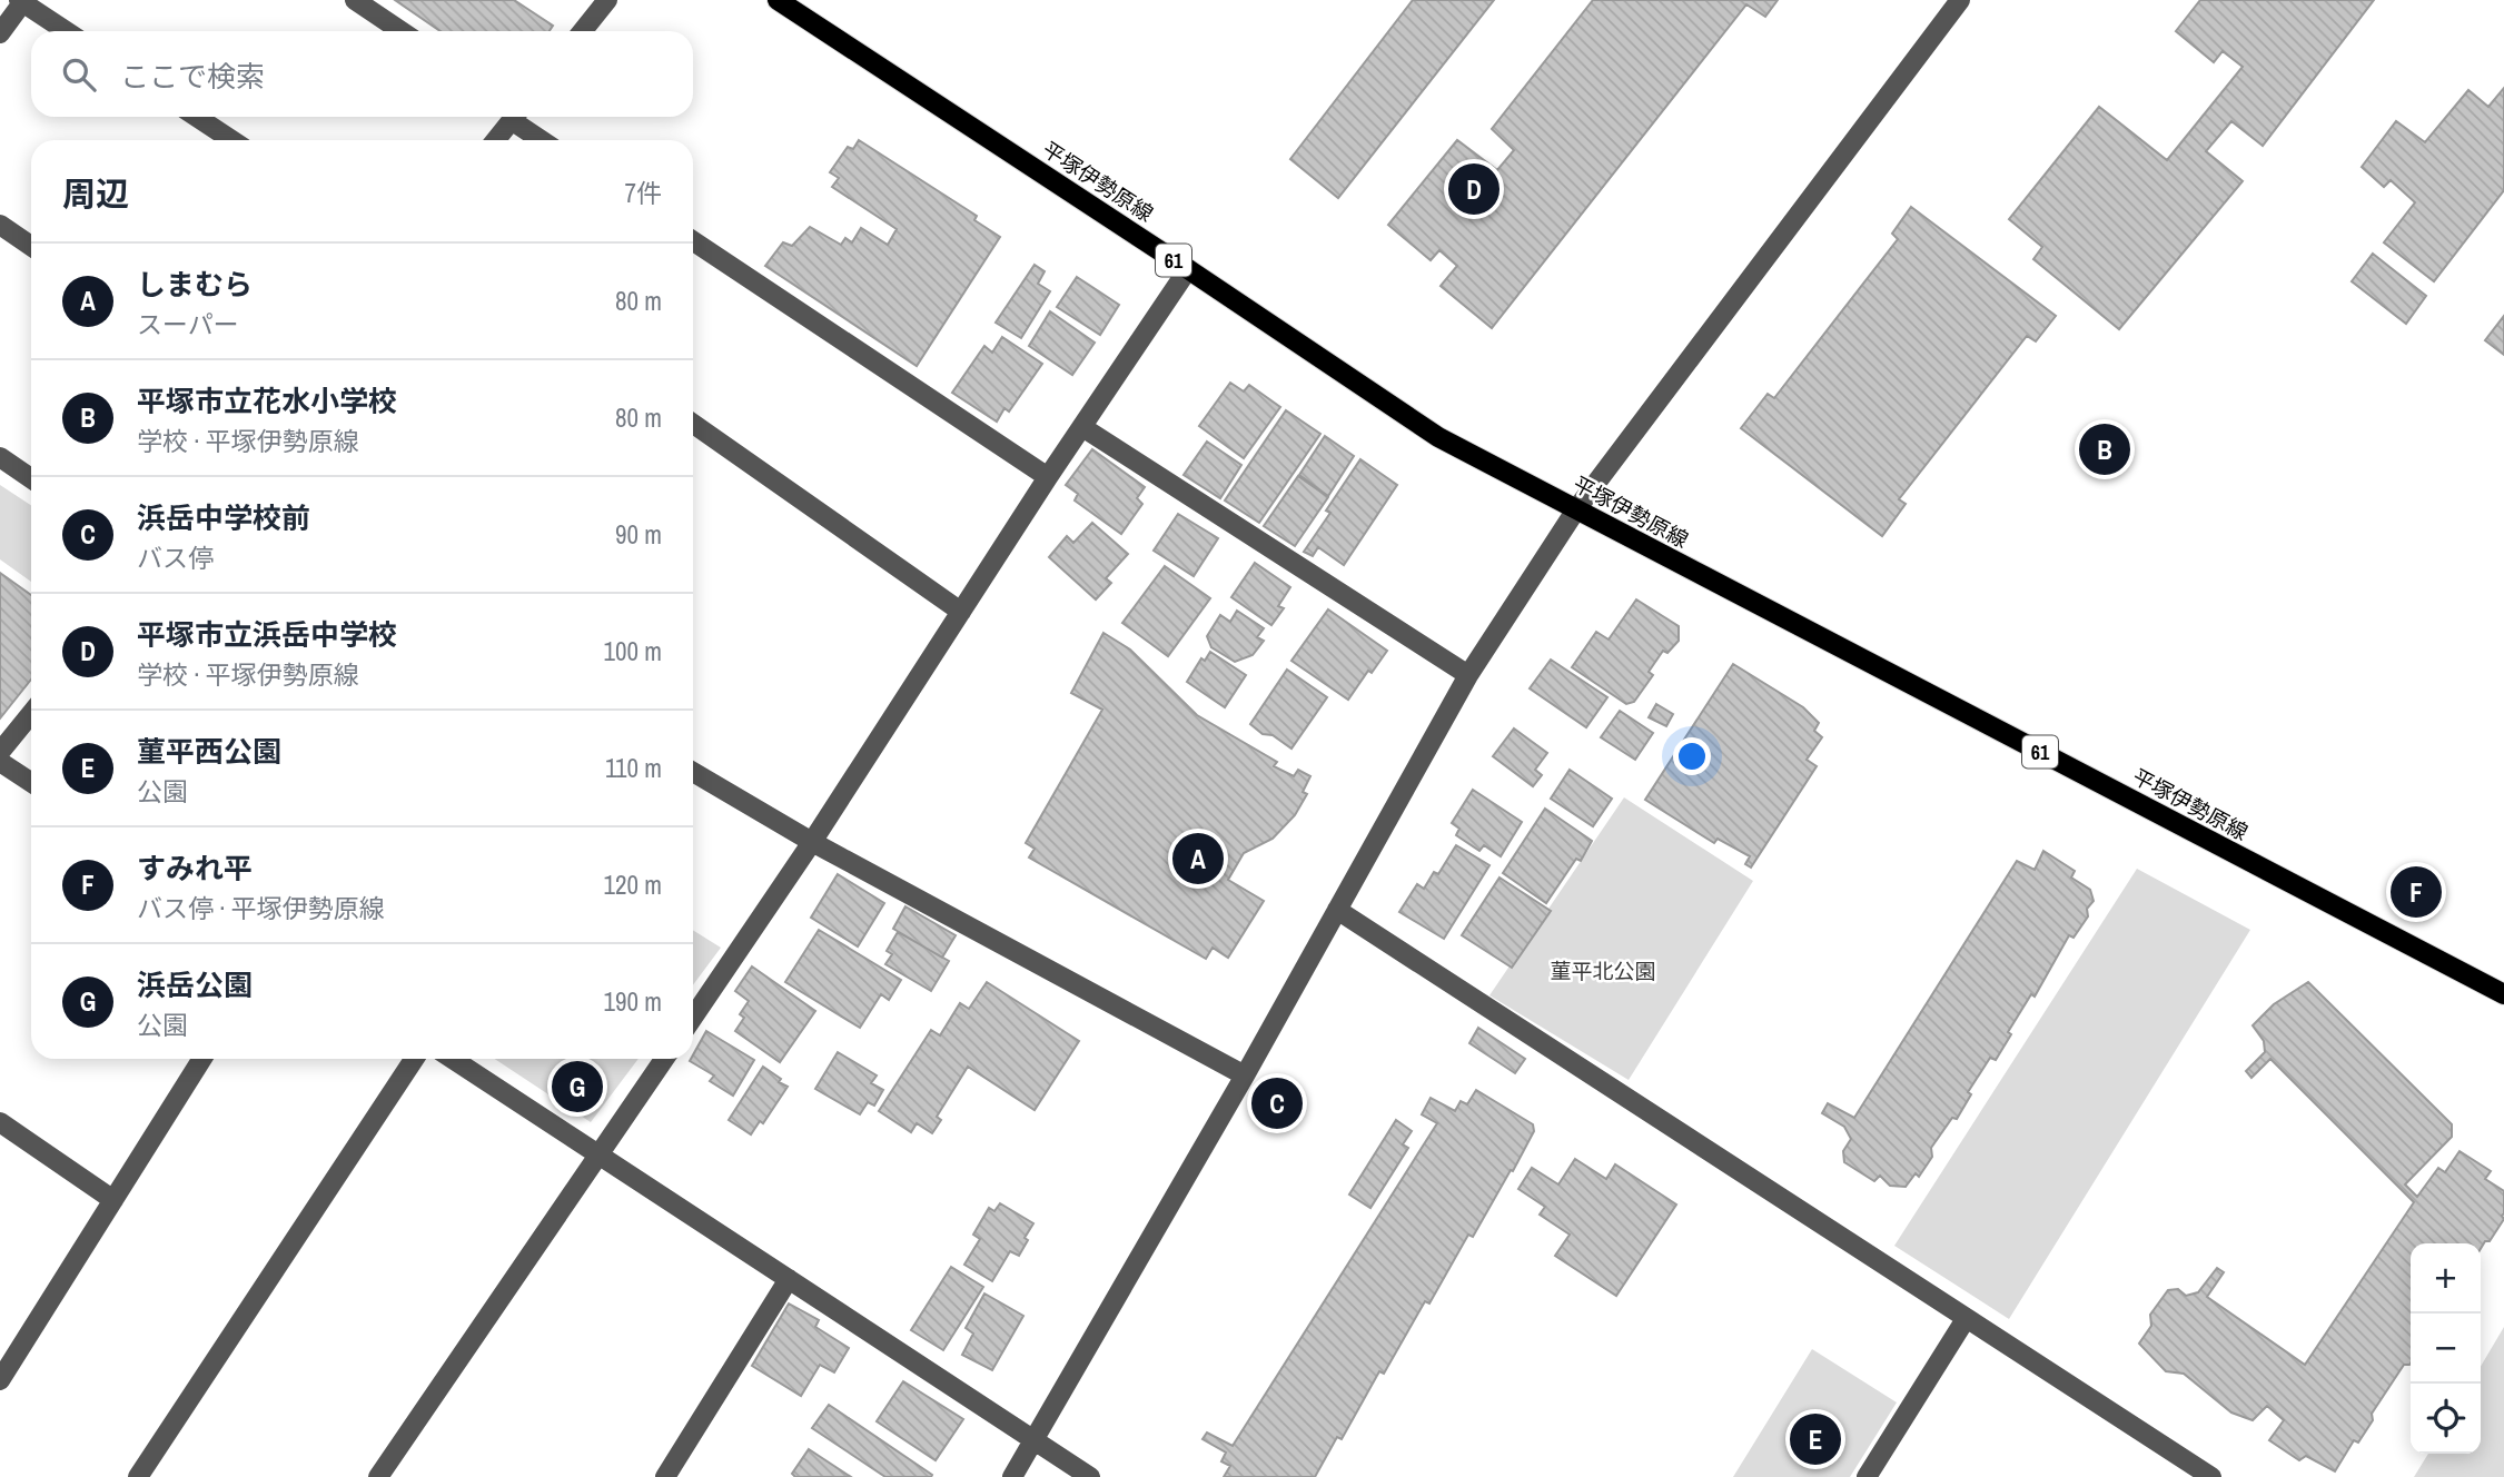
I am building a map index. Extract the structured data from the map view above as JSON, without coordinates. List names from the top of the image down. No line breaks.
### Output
{"streets":{"main road":["平塚伊勢原線","61"]},"parks":["菫平北公園"],"page":{"search":"ここで検索","heading":["周辺","7件"],"pins":["D","B","A","F","G","C","E"],"list":[{"mark":"A","name":"しまむら","note":"スーパー","value":"80 m"},{"mark":"B","name":"平塚市立花水小学校","note":"学校 · 平塚伊勢原線","value":"80 m"},{"mark":"C","name":"浜岳中学校前","note":"バス停","value":"90 m"},{"mark":"D","name":"平塚市立浜岳中学校","note":"学校 · 平塚伊勢原線","value":"100 m"},{"mark":"E","name":"菫平西公園","note":"公園","value":"110 m"},{"mark":"F","name":"すみれ平","note":"バス停 · 平塚伊勢原線","value":"120 m"},{"mark":"G","name":"浜岳公園","note":"公園","value":"190 m"}],"map_buttons":["+","−"]}}
